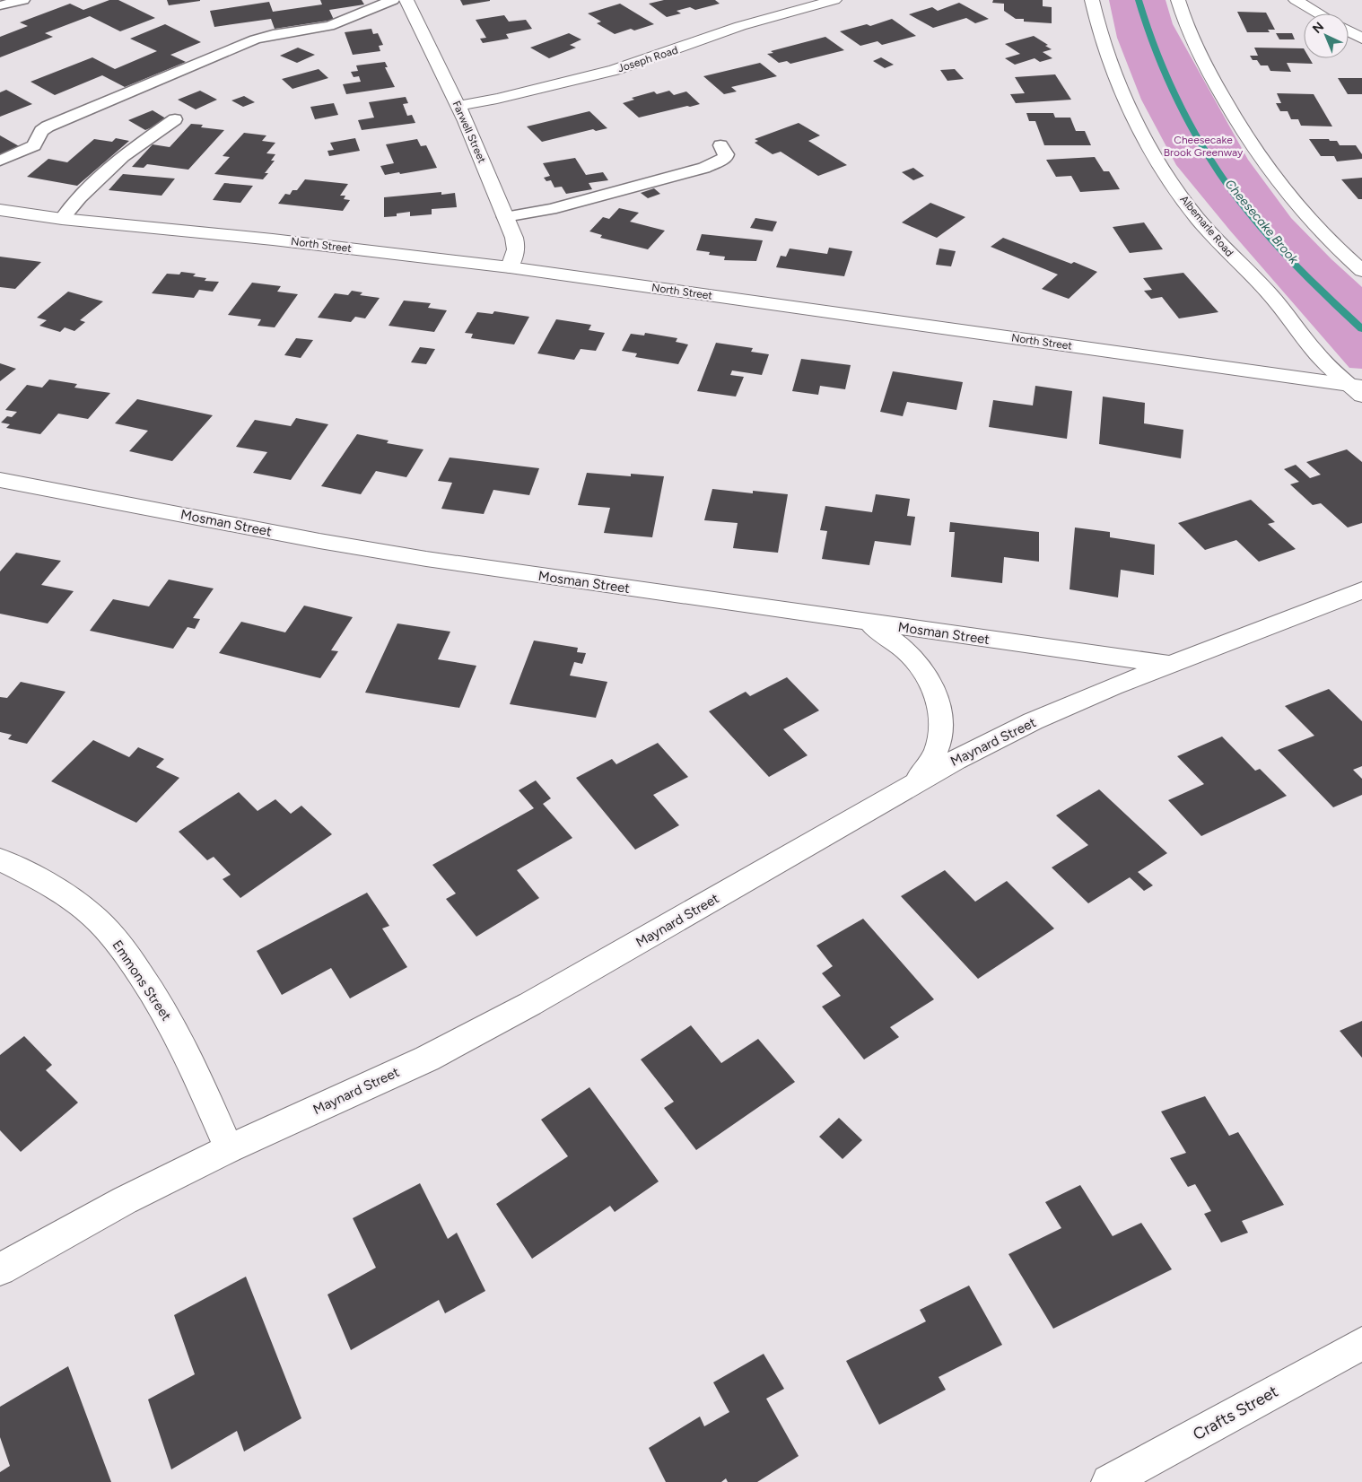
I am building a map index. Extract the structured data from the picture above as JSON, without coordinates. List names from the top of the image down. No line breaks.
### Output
{"streets":{"street":["Joseph Road","Farwell Street","Albemarle Road","North Street","Mosman Street","Maynard Street","Emmons Street","Crafts Street"]},"crossings":[["Joseph Road","Farwell Street"],["Farwell Street","North Street"],["Albemarle Road","North Street"],["Mosman Street","Maynard Street"],["Maynard Street","Emmons Street"]],"water":["Cheesecake Brook"],"parks":["Cheesecake Brook Greenway"],"north":"top left"}
